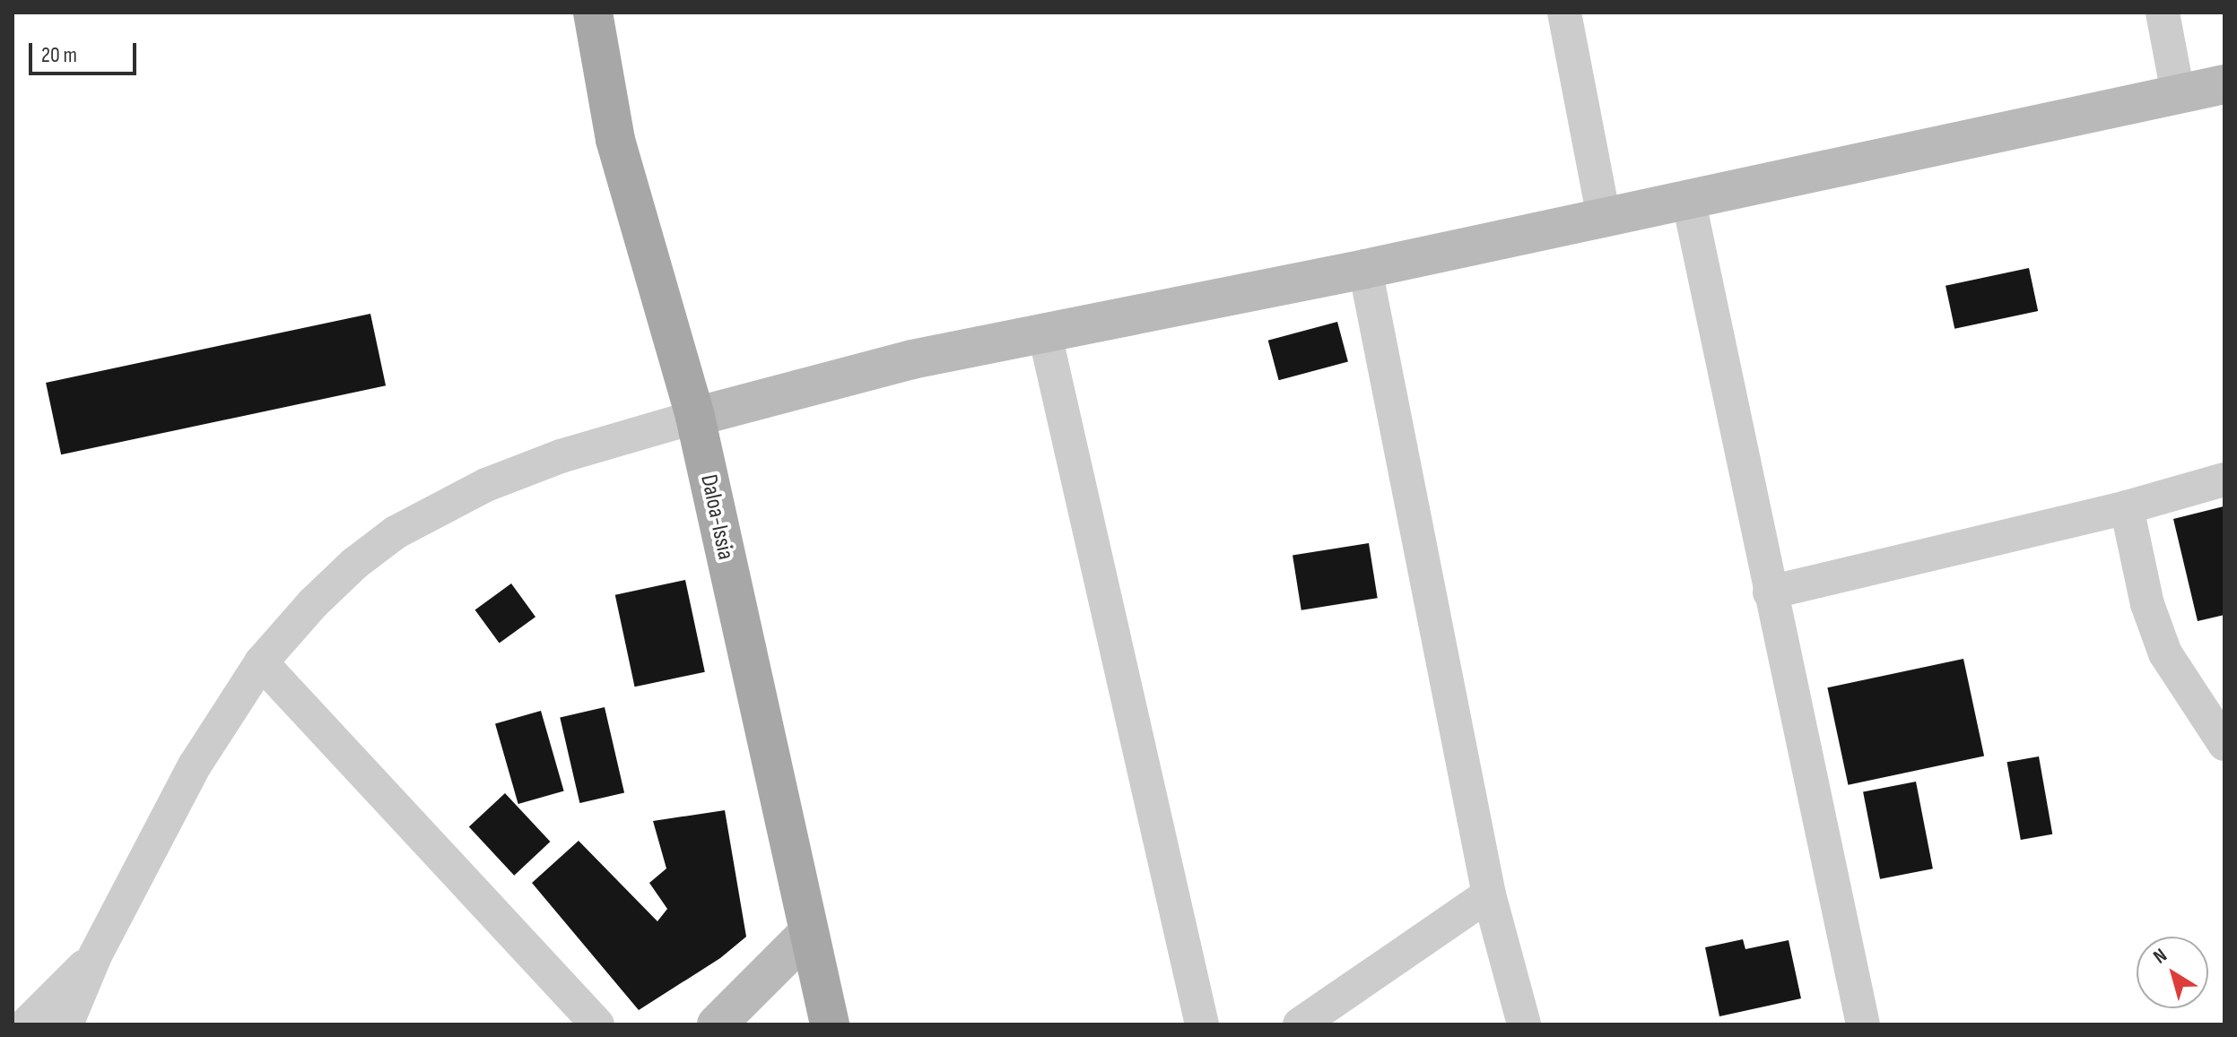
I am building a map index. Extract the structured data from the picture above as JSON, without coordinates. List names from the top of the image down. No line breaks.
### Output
{"streets":{"main road":["Daloa-Issia"]},"scale_bar":"20 m","north":"top left"}
